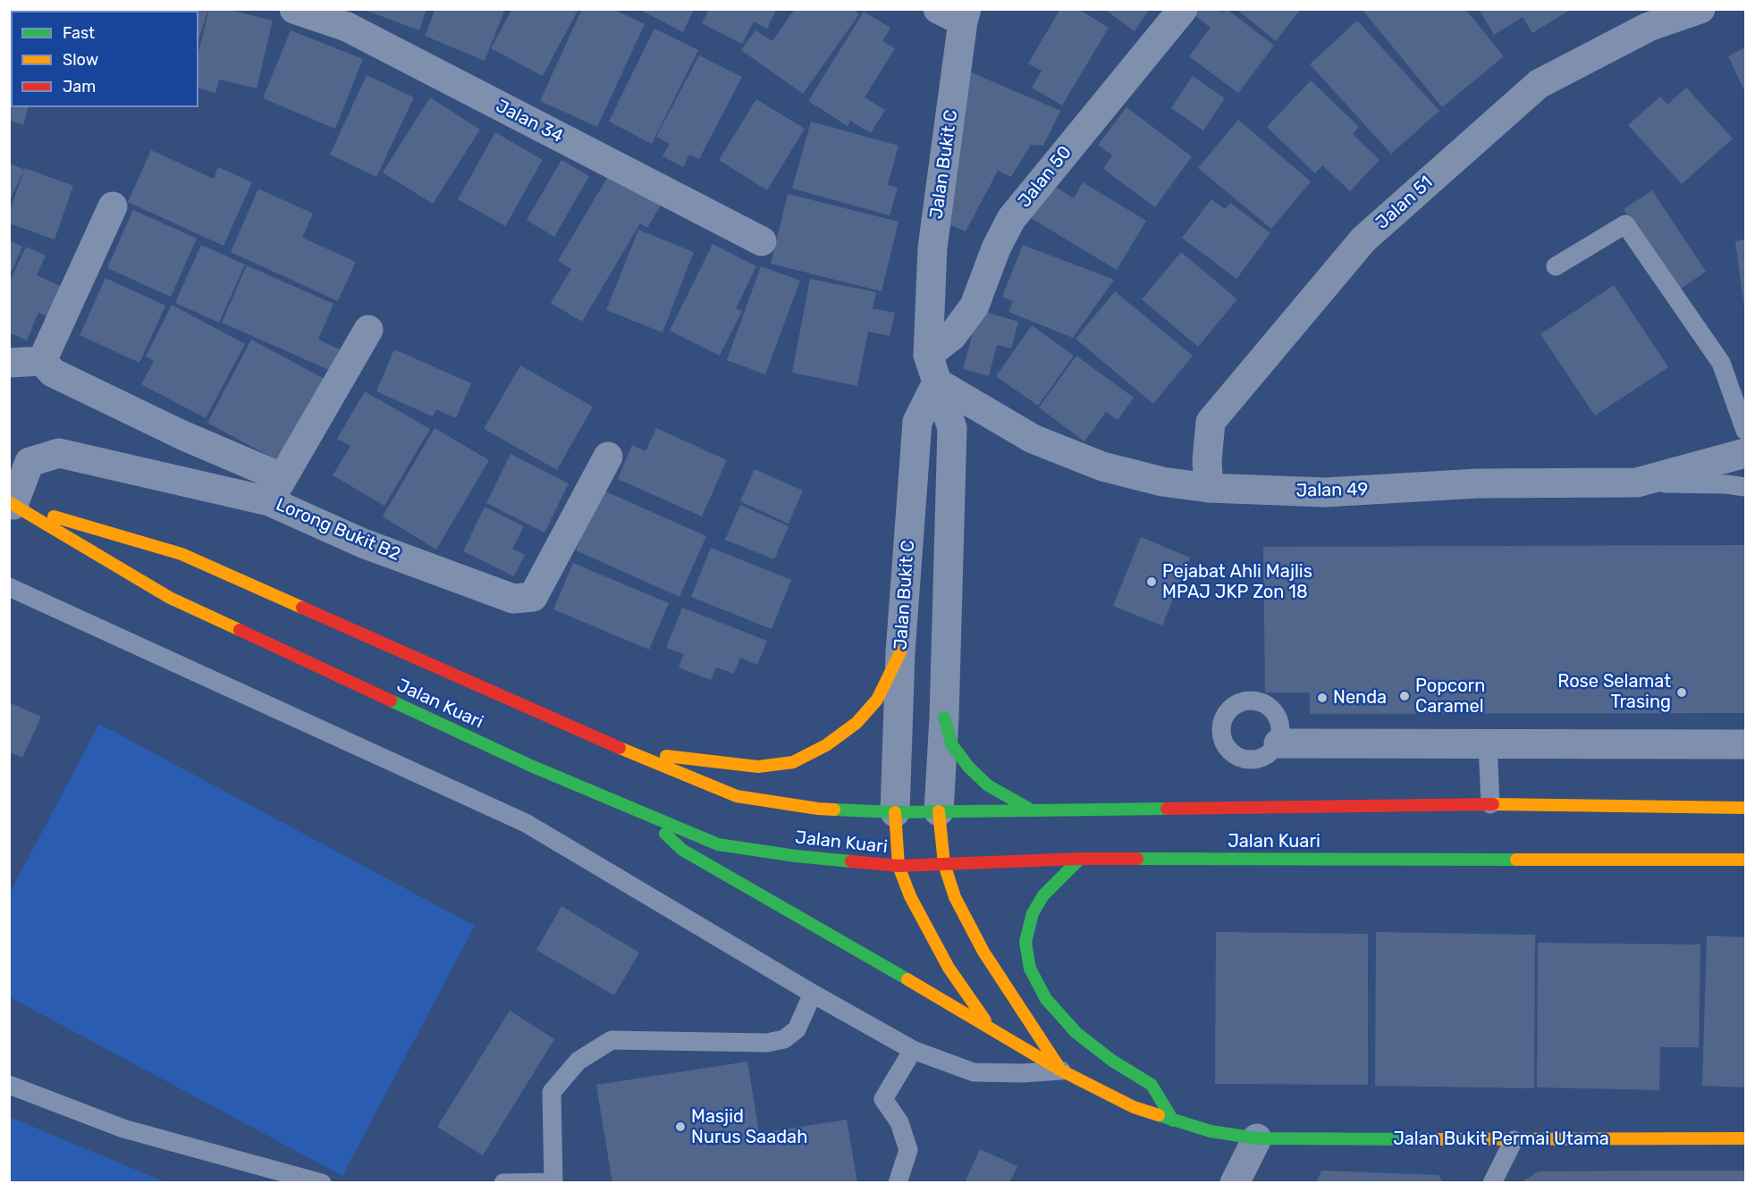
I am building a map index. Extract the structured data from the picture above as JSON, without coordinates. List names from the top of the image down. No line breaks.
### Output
{"streets":{"street":["Jalan 34","Jalan Bukit C","Jalan 50","Jalan 51","Jalan 49","Lorong Bukit B2","Jalan Kuari","Jalan Bukit Permai Utama"]},"crossings":[["Jalan Bukit C","Jalan 50"],["Jalan Bukit C","Jalan 49"],["Jalan Bukit C","Jalan Kuari"],["Jalan Bukit C","Jalan Bukit Permai Utama"],["Jalan 51","Jalan 49"],["Lorong Bukit B2","Jalan Kuari"],["Jalan Kuari","Jalan Bukit Permai Utama"]],"places":["Pejabat Ahli Majlis MPAJ JKP Zon 18","Rose Selamat Trasing","Popcorn Caramel","Nenda","Masjid Nurus Saadah"],"legend":["Fast","Slow","Jam"]}
